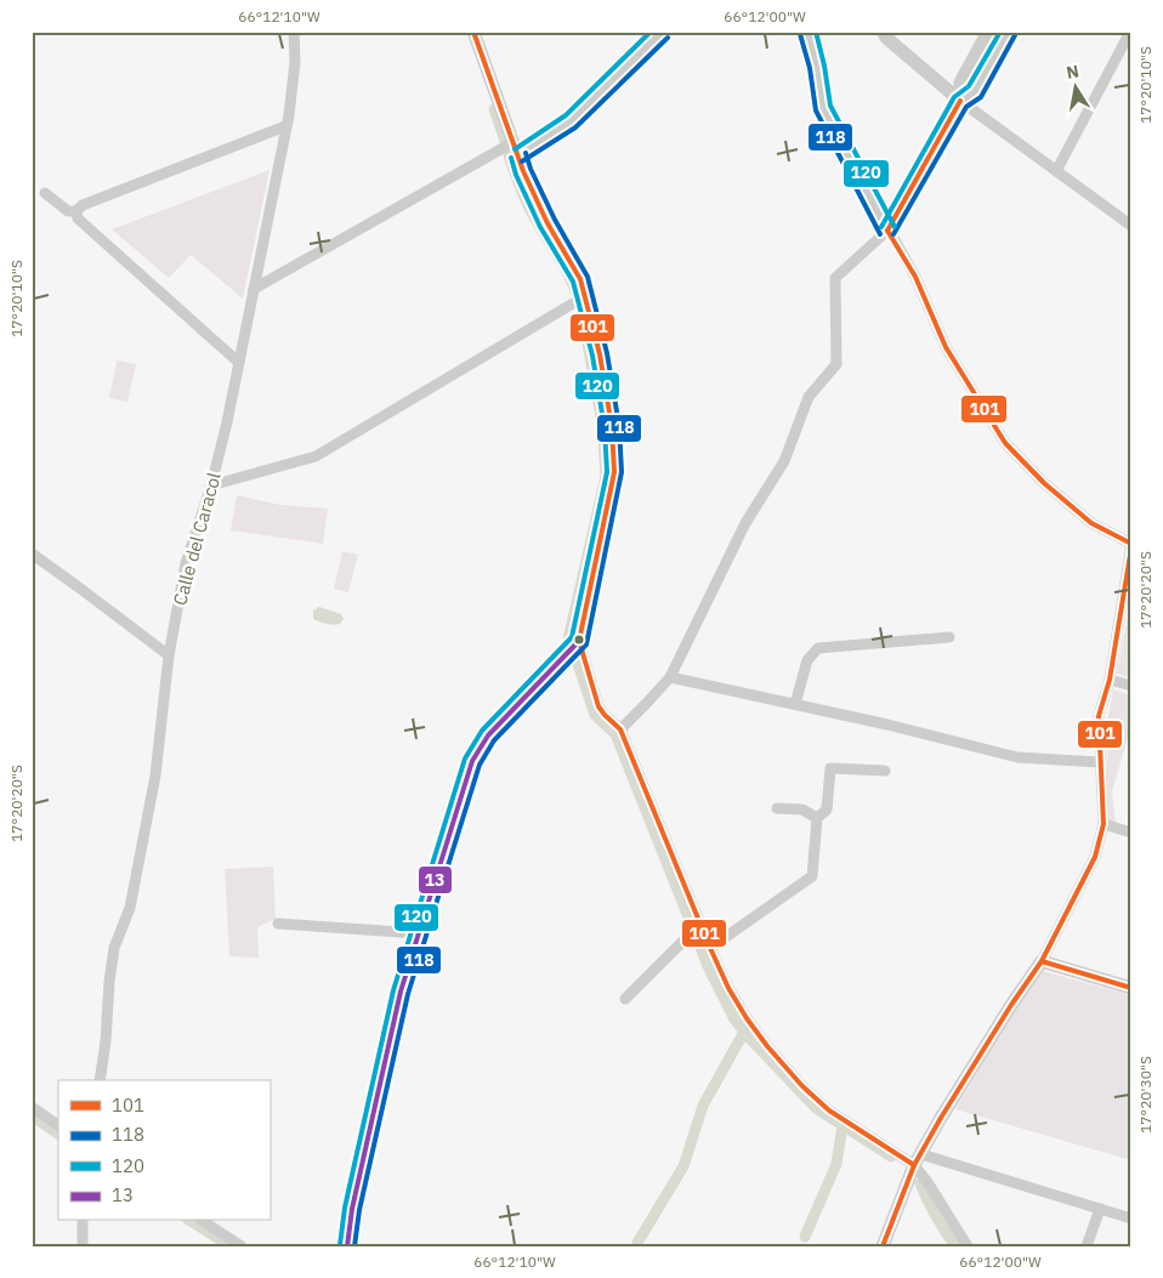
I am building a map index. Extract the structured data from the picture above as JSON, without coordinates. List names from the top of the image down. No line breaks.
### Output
{"streets":{"street":["Calle del Caracol"]},"lines":["transit line 101","transit line 120","transit line 118","transit line 13"],"legend":["101","118","120","13"],"north":"top","coordinates":["66°12'10\"W","66°12'00\"W","17°20'10\"S","17°20'20\"S","17°20'30\"S"]}
